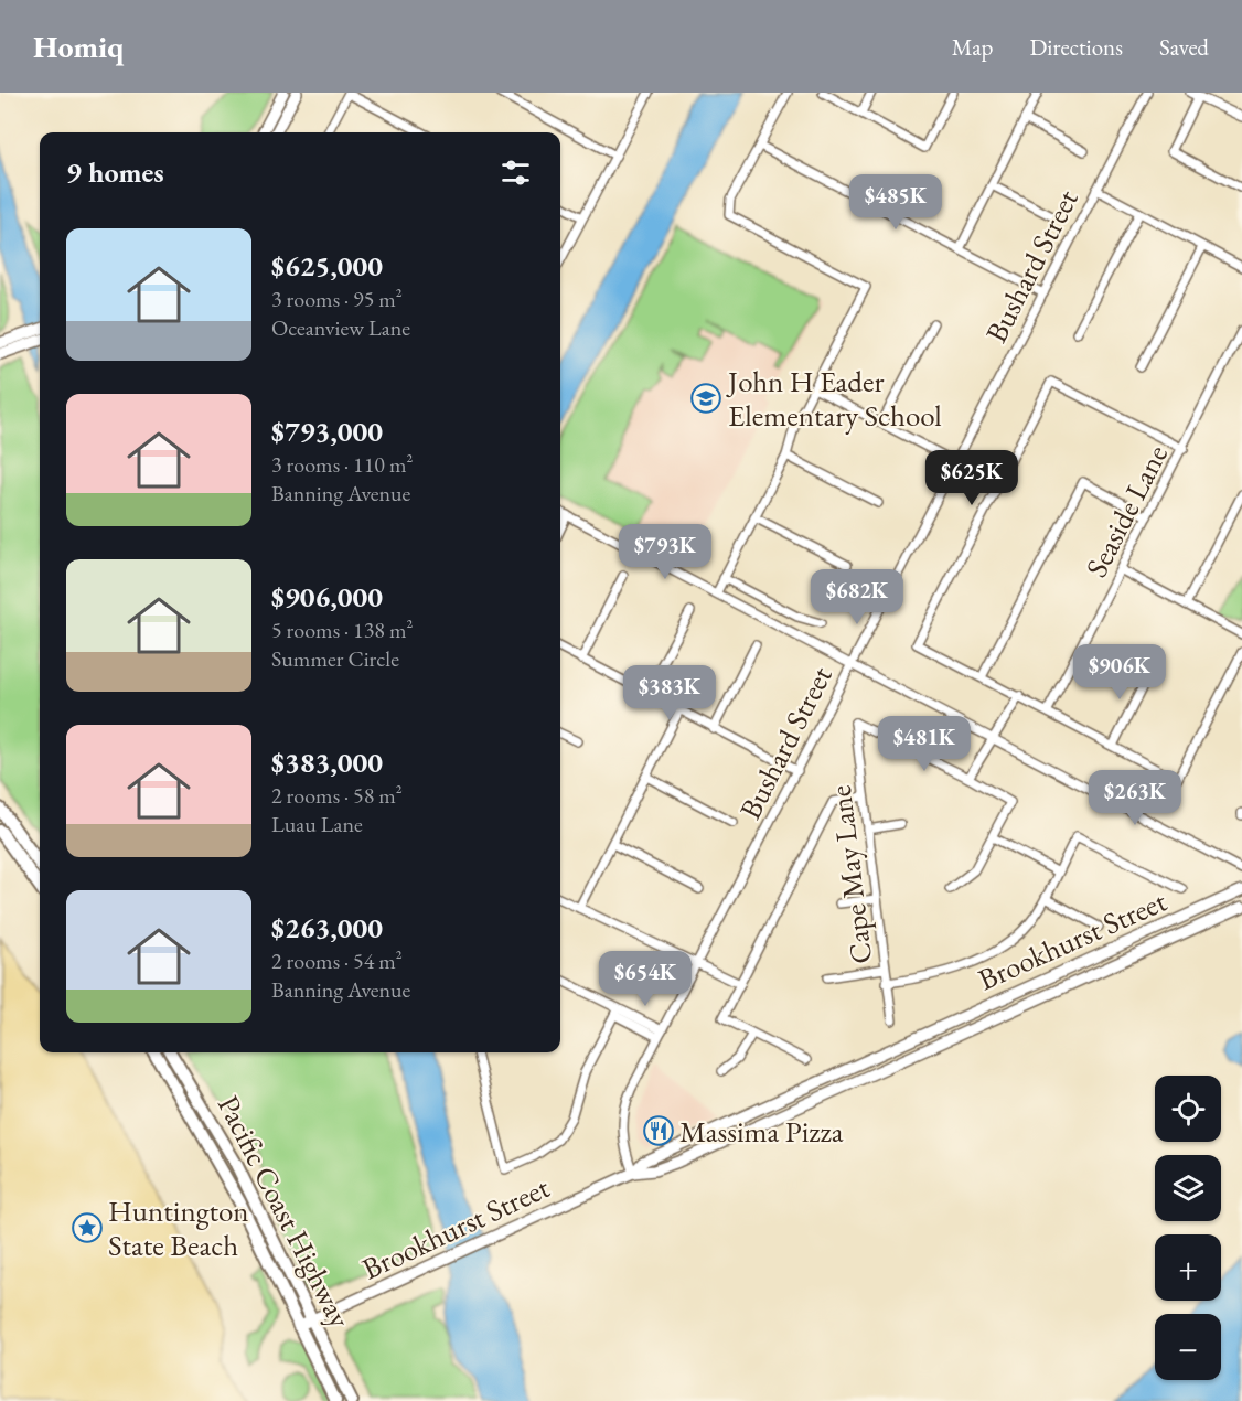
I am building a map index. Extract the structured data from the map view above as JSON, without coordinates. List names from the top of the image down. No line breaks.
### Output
{"streets":{"highway":["Pacific Coast Highway"],"main road":["Brookhurst Street"],"street":["Bushard Street","Seaside Lane","Cape May Lane"]},"crossings":[["Bushard Street","Brookhurst Street"],["Brookhurst Street","Pacific Coast Highway"]],"places":{"school or university":["John H Eader Elementary School"],"restaurant":["Massima Pizza"],"place":["Huntington State Beach"]},"page":{"header":"Homiq","nav":["Map","Directions","Saved"],"heading":"9 homes","price":["$485K","$625K","$793K","$682K","$906K","$383K","$481K","$263K","$654K"],"list":[{"name":"$625,000","note":"3 rooms · 95 m² · Oceanview Lane"},{"name":"$793,000","note":"3 rooms · 110 m² · Banning Avenue"},{"name":"$906,000","note":"5 rooms · 138 m² · Summer Circle"},{"name":"$383,000","note":"2 rooms · 58 m² · Luau Lane"},{"name":"$263,000","note":"2 rooms · 54 m² · Banning Avenue"}],"map_buttons":["+","−"]}}
